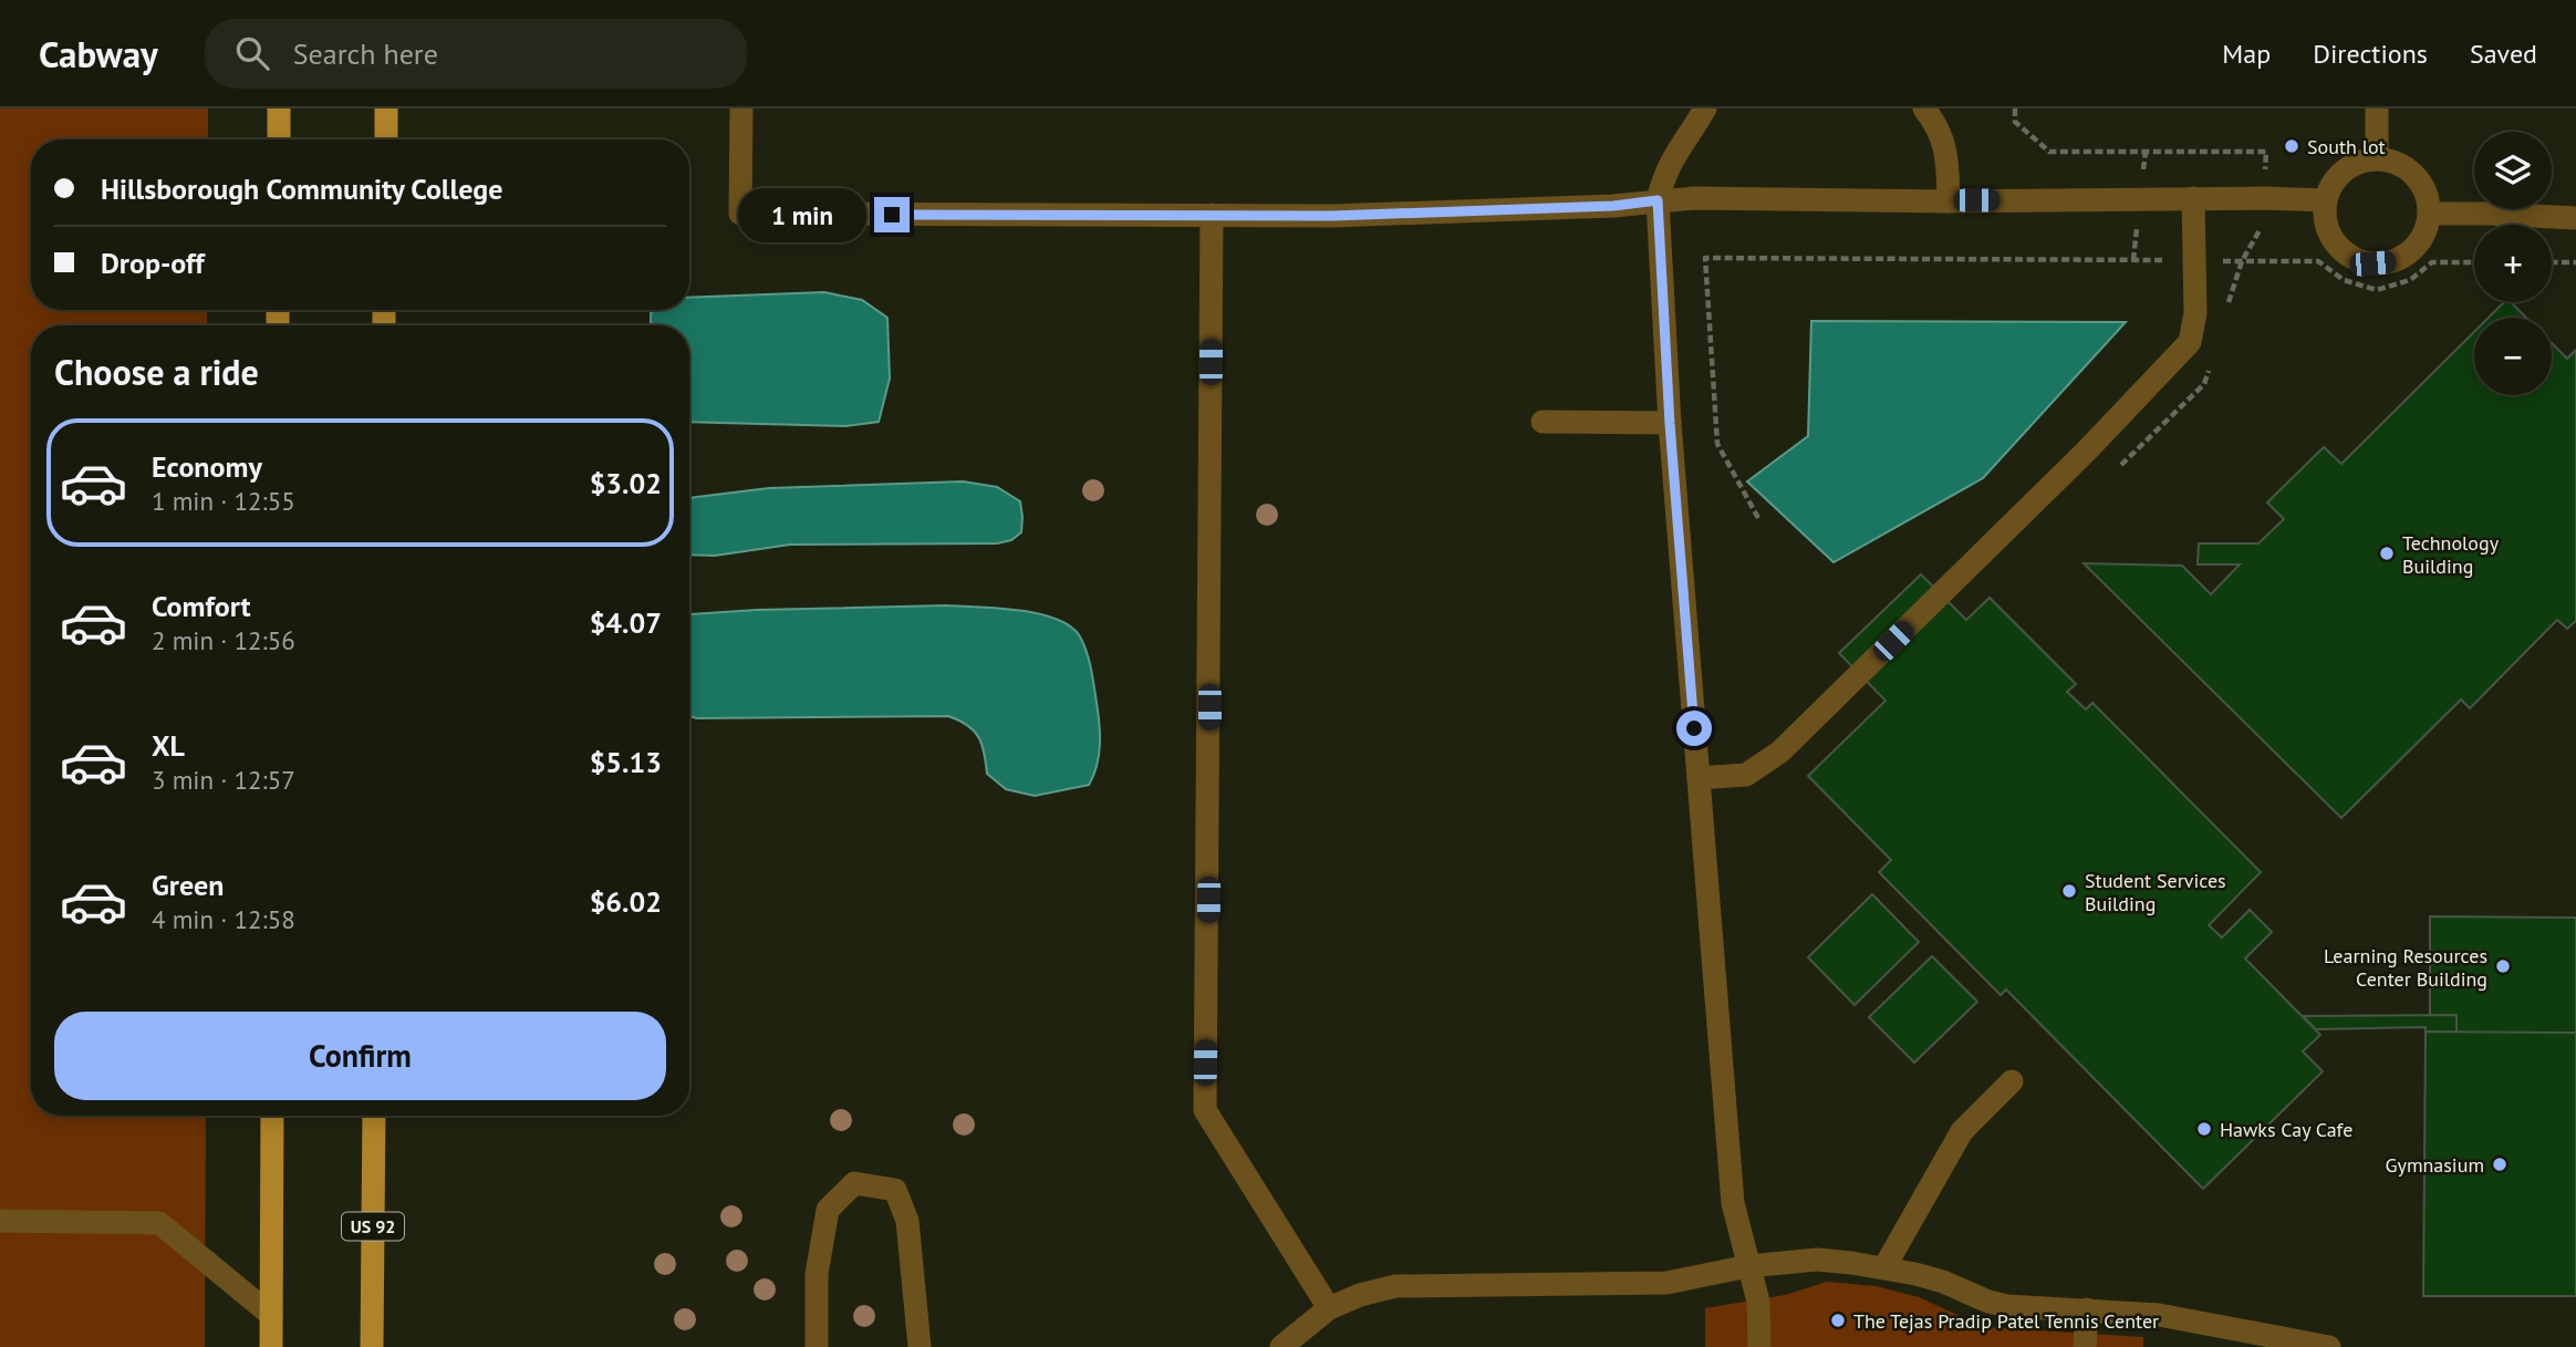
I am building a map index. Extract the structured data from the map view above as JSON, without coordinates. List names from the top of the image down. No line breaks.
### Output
{"streets":{"main road":["US 92"]},"places":["South lot","Technology Building","Student Services Building","Learning Resources Center Building","Hawks Cay Cafe","Gymnasium","The Tejas Pradip Patel Tennis Center"],"page":{"header":"Cabway","search":"Search here","nav":["Map","Directions","Saved"],"map_buttons":["+","−"],"banner":["Hillsborough Community College","Drop-off"],"bubble":"1 min","heading":"Choose a ride","list":[{"name":"Economy","note":"1 min · 12:55","value":"$3.02"},{"name":"Comfort","note":"2 min · 12:56","value":"$4.07"},{"name":"XL","note":"3 min · 12:57","value":"$5.13"},{"name":"Green","note":"4 min · 12:58","value":"$6.02"}],"buttons":"Confirm"}}
